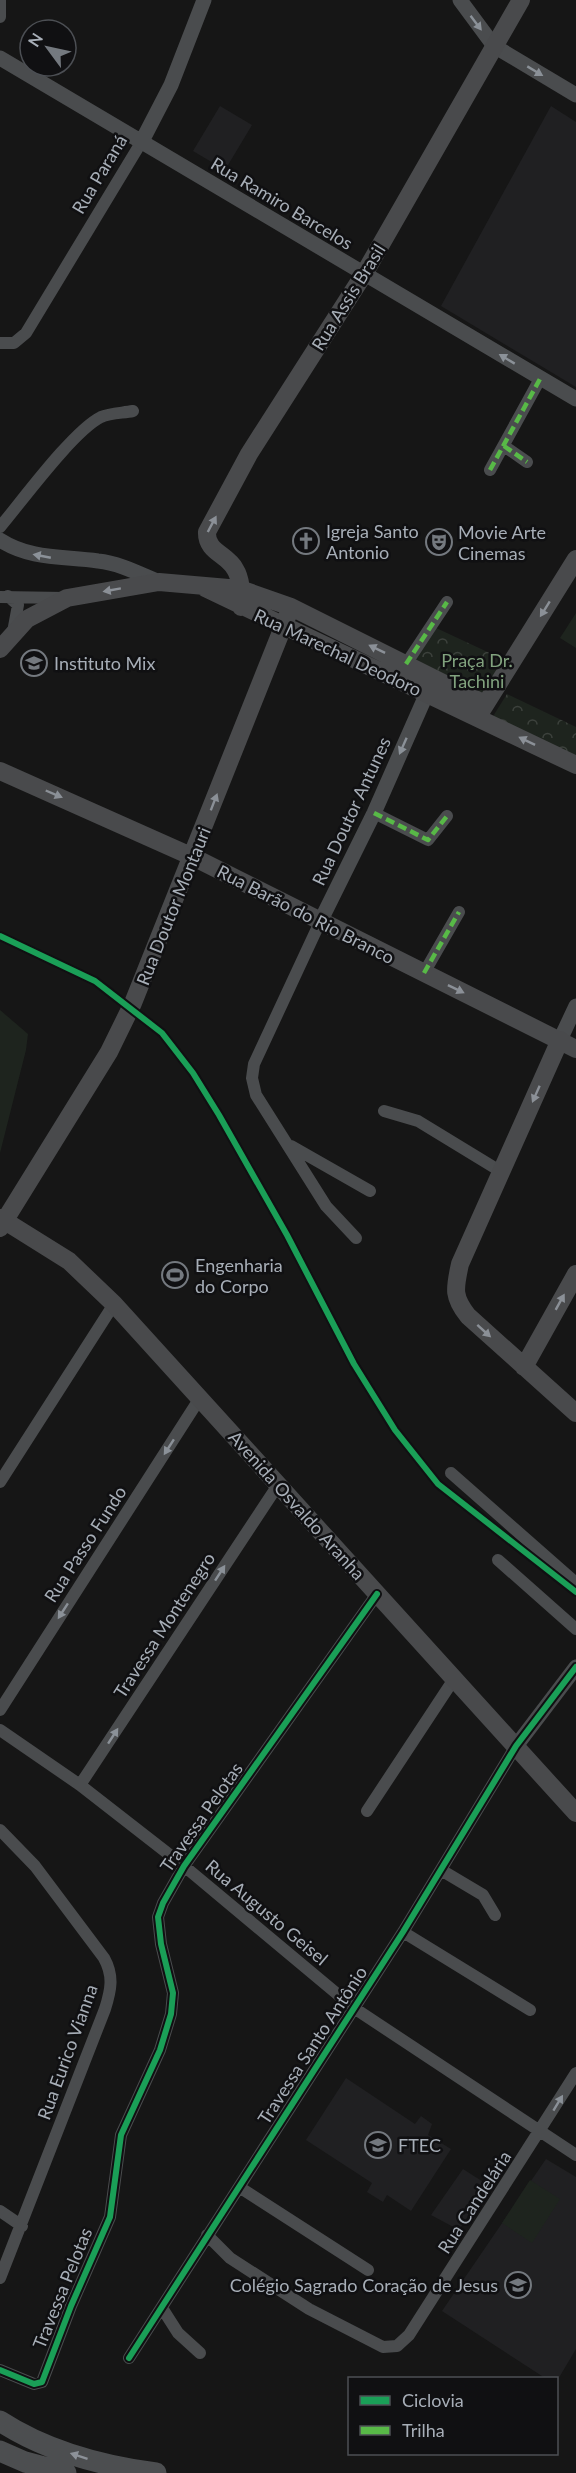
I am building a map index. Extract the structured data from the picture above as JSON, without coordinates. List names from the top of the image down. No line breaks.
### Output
{"streets":{"main road":["Rua Assis Brasil","Rua Marechal Deodoro","Rua Doutor Montauri","Rua Barão do Rio Branco","Avenida Osvaldo Aranha"],"street":["Rua Paraná","Rua Ramiro Barcelos","Rua Doutor Antunes","Rua Passo Fundo","Travessa Montenegro","Travessa Pelotas","Rua Augusto Geisel","Travessa Santo Antônio","Rua Eurico Vianna","Rua Candelária"]},"crossings":[["Rua Paraná","Rua Ramiro Barcelos"],["Rua Ramiro Barcelos","Rua Assis Brasil"],["Rua Assis Brasil","Rua Marechal Deodoro"],["Rua Marechal Deodoro","Rua Doutor Antunes"],["Rua Marechal Deodoro","Rua Doutor Montauri"],["Rua Doutor Antunes","Rua Barão do Rio Branco"],["Rua Doutor Montauri","Rua Barão do Rio Branco"],["Rua Doutor Montauri","Avenida Osvaldo Aranha"],["Avenida Osvaldo Aranha","Rua Passo Fundo"],["Avenida Osvaldo Aranha","Travessa Montenegro"],["Avenida Osvaldo Aranha","Travessa Pelotas"],["Avenida Osvaldo Aranha","Travessa Santo Antônio"],["Travessa Montenegro","Rua Augusto Geisel"],["Travessa Pelotas","Rua Augusto Geisel"],["Rua Augusto Geisel","Travessa Santo Antônio"],["Rua Augusto Geisel","Rua Candelária"],["Travessa Santo Antônio","Rua Candelária"]],"one_way":["Rua Assis Brasil","Rua Doutor Montauri","Rua Barão do Rio Branco","Rua Passo Fundo","Travessa Montenegro"],"parks":["Praça Dr. Tachini"],"places":{"church":["Igreja Santo Antonio"],"theatre":["Movie Arte Cinemas"],"school or university":["Instituto Mix","FTEC","Colégio Sagrado Coração de Jesus"],"sports":["Engenharia do Corpo"]},"legend":["Ciclovia","Trilha"],"north":"top left"}
